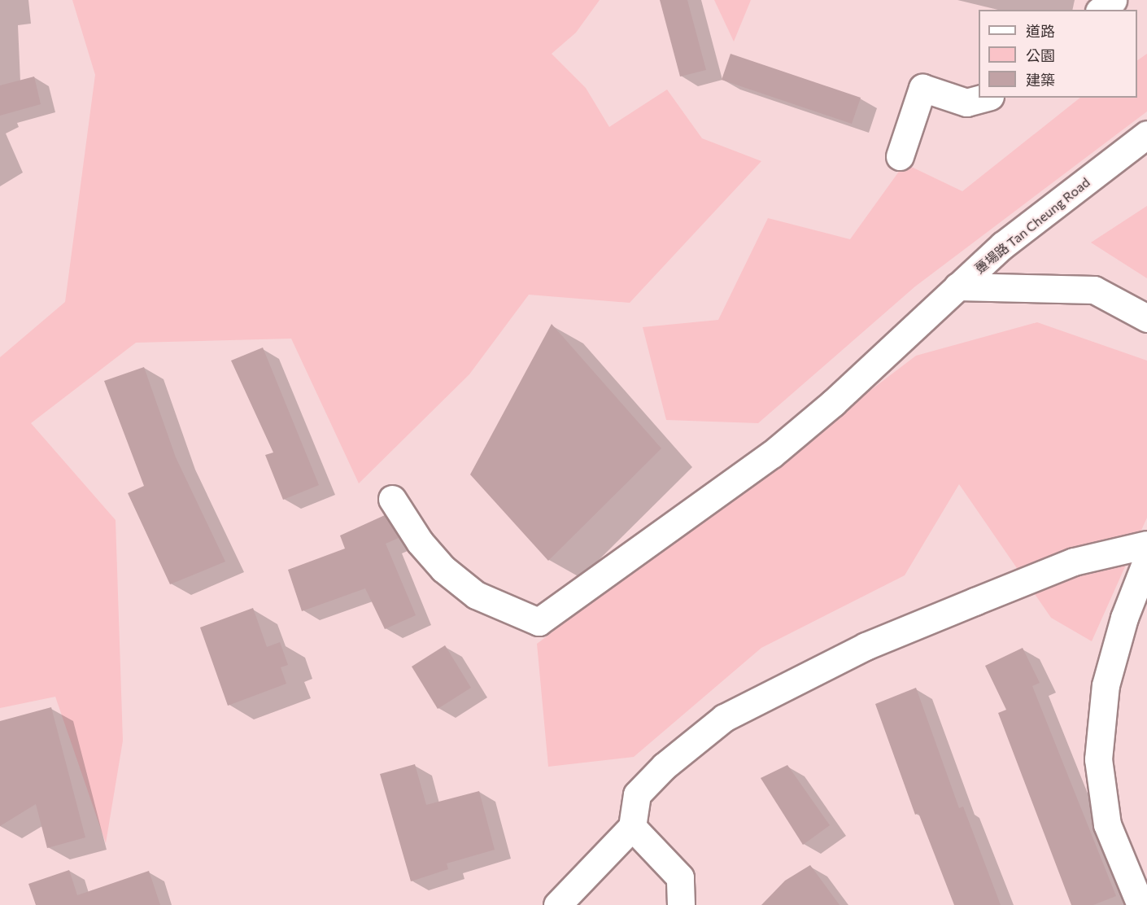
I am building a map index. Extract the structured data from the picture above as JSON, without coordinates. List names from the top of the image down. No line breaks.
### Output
{"streets":{"street":["躉場路 Tan Cheung Road"]},"legend":["道路","公園","建築"]}
